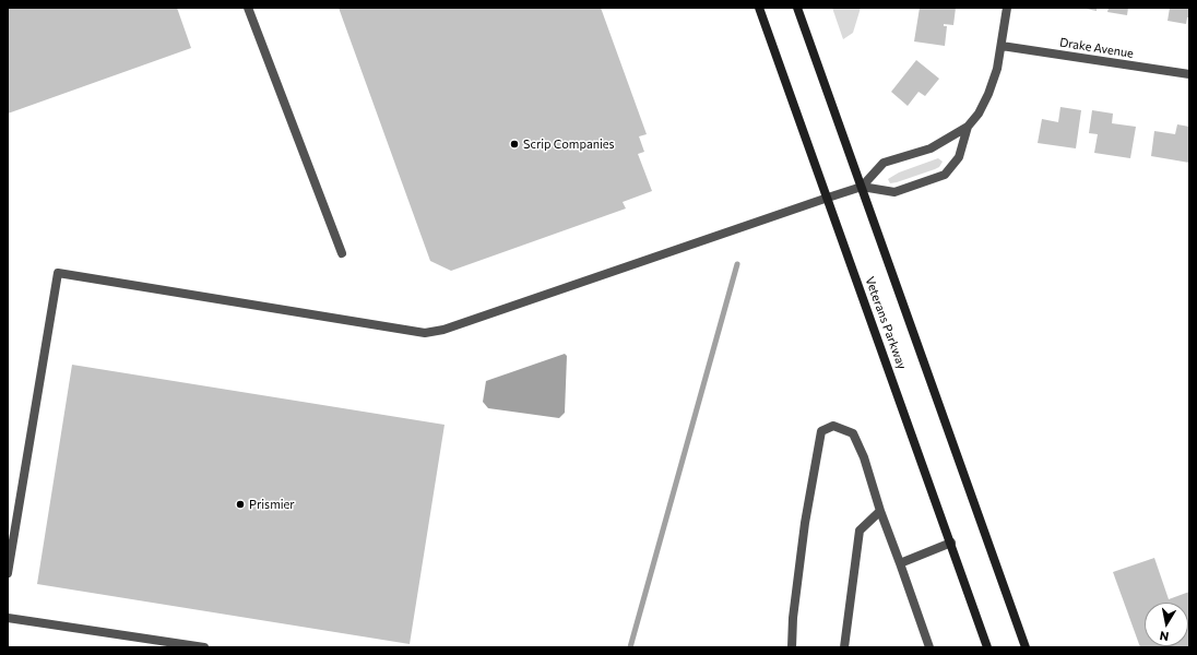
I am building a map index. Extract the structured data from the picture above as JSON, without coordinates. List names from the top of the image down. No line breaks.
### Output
{"streets":{"main road":["Veterans Parkway"],"street":["Drake Avenue"]},"places":["Scrip Companies","Prismier"],"north":"bottom"}
